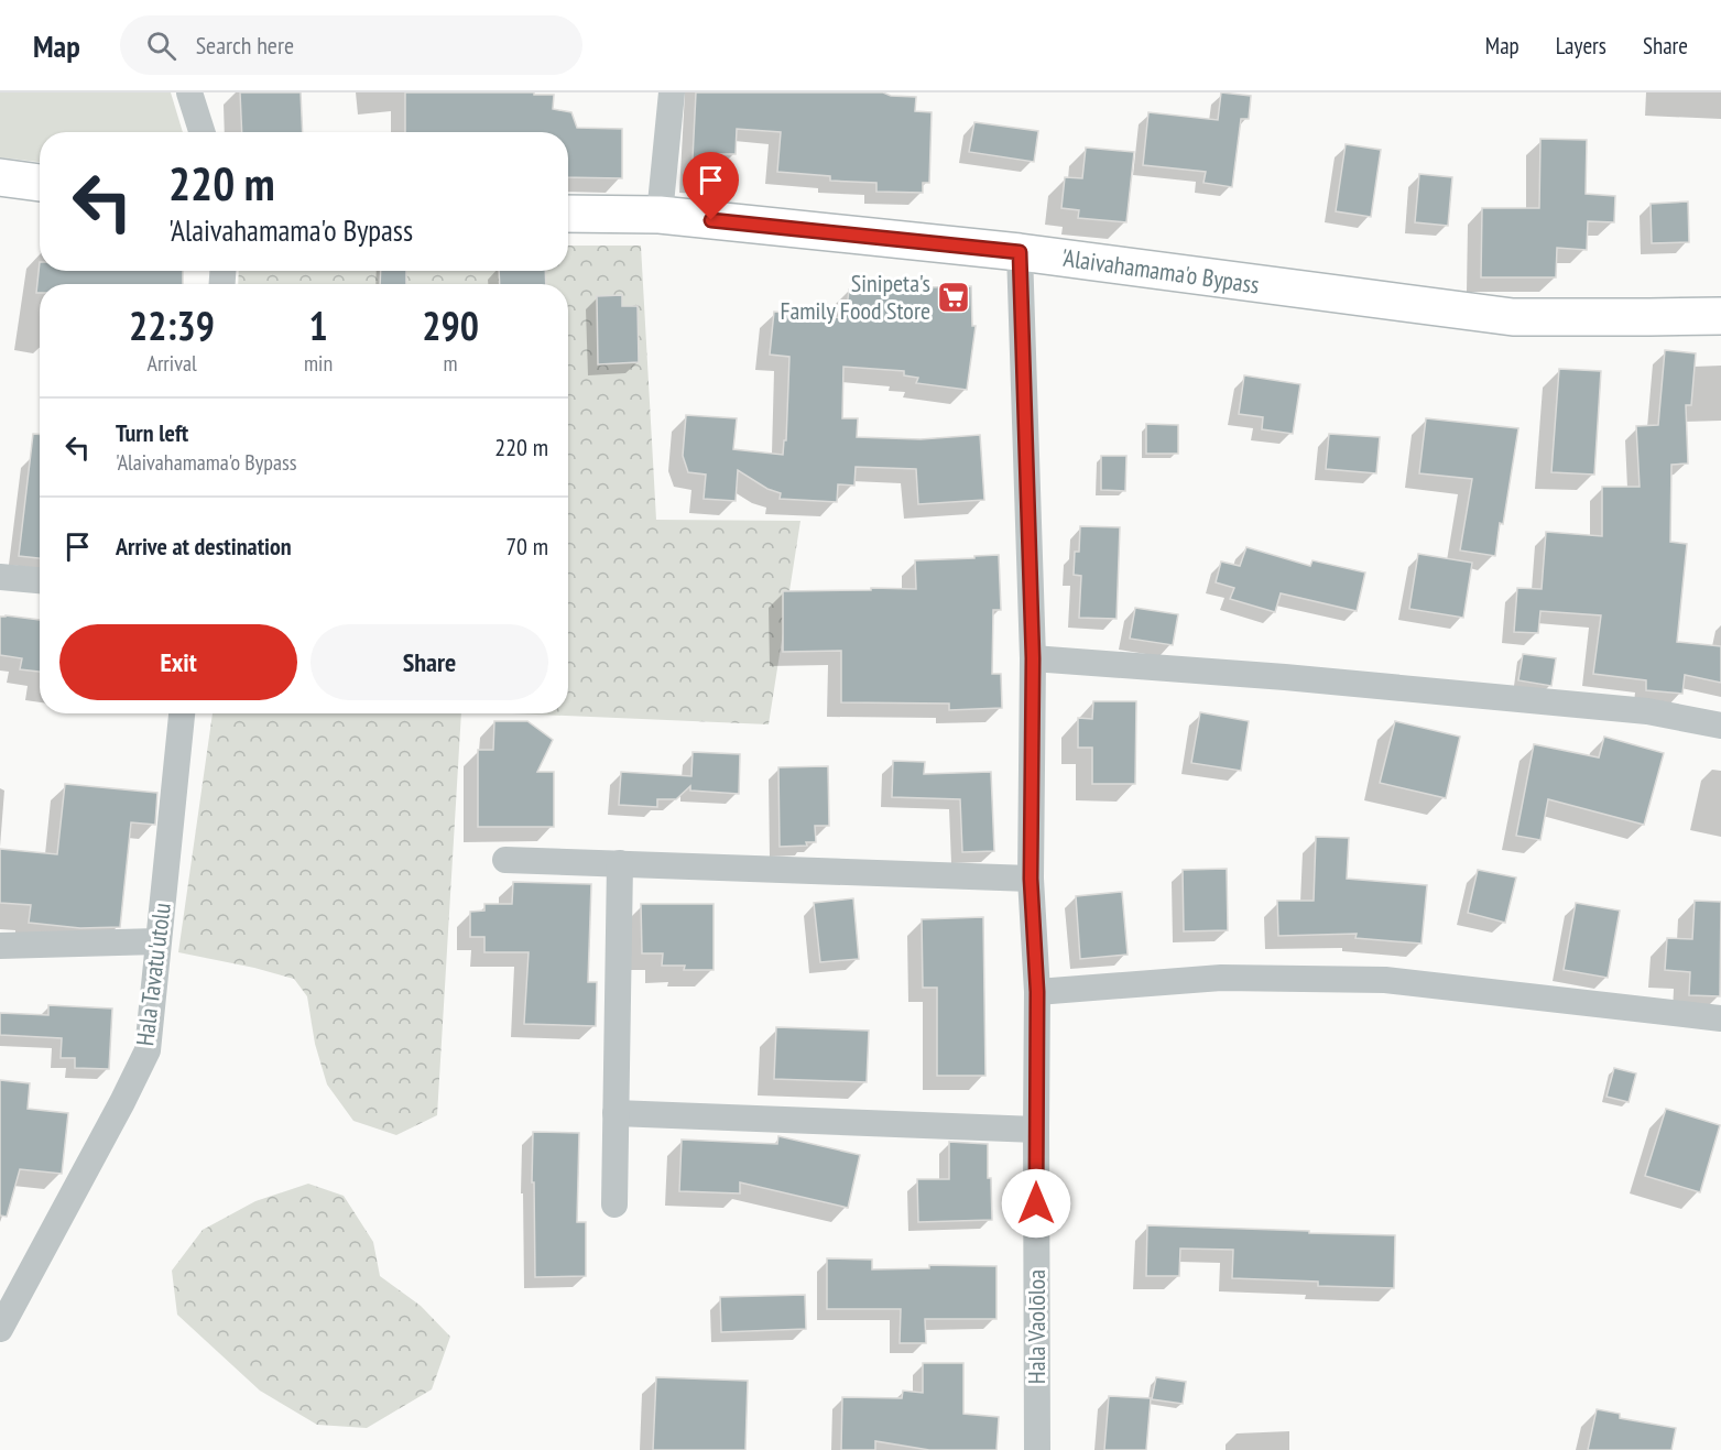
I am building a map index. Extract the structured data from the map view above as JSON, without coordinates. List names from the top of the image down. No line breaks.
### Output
{"streets":{"main road":["'Alaivahamama'o Bypass"],"street":["Hala Tavatu'utolu","Hala Vaolōloa"]},"crossings":[["'Alaivahamama'o Bypass","Hala Vaolōloa"]],"places":{"supermarket":["Sinipeta's Family Food Store"]},"page":{"header":"Map","search":"Search here","nav":["Map","Layers","Share"],"turn":["220 m","'Alaivahamama'o Bypass"],"eta":["22:39","Arrival","1","min","290","m"],"list":[{"name":"Turn left","note":"'Alaivahamama'o Bypass","value":"220 m"},{"name":"Arrive at destination","value":"70 m"}],"buttons":["Exit","Share"]}}
